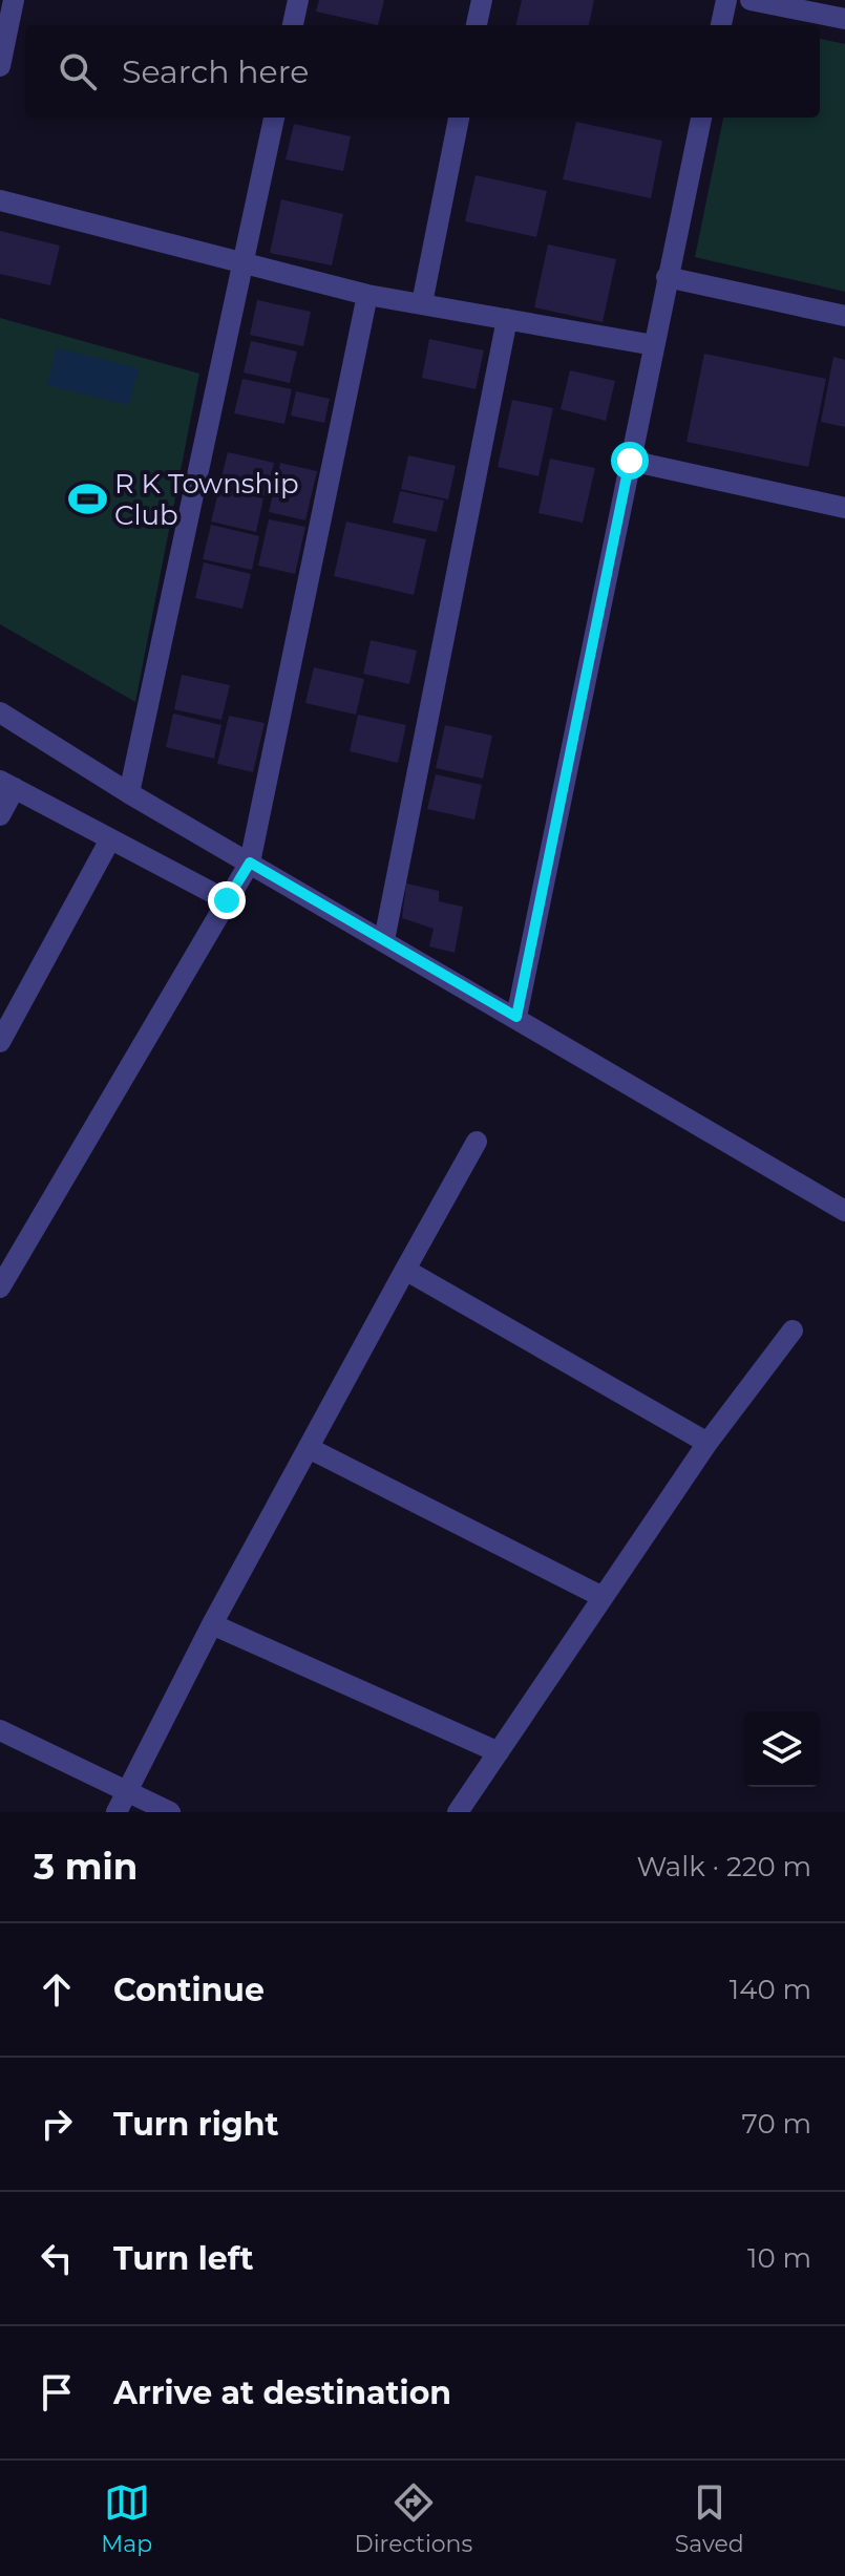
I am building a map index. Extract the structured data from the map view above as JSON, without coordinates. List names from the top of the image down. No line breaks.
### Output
{"places":{"sports":["R K Township Club"]},"page":{"search":"Search here","heading":["3 min","Walk · 220 m"],"list":[["Continue","140 m"],["Turn right","70 m"],["Turn left","10 m"],"Arrive at destination"],"nav":["Map","Directions","Saved"]}}
